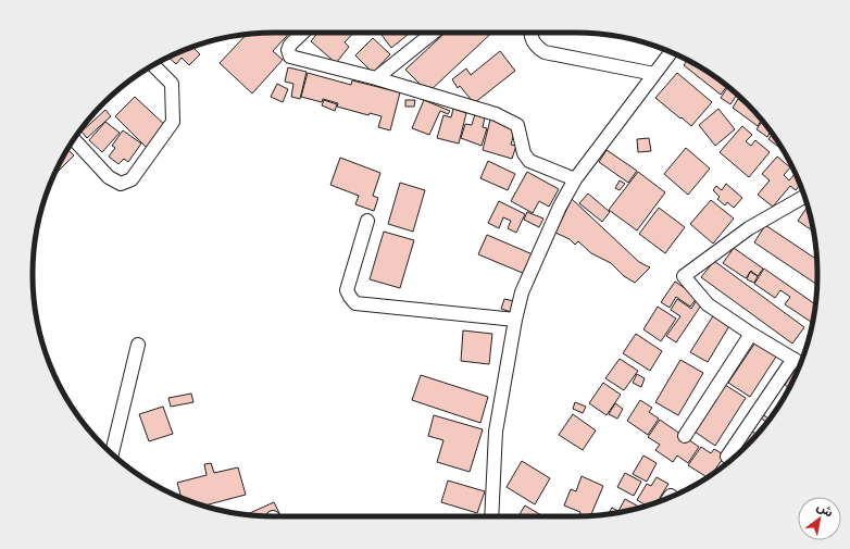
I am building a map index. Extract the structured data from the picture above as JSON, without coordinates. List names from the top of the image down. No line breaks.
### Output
{"north":"top right"}
